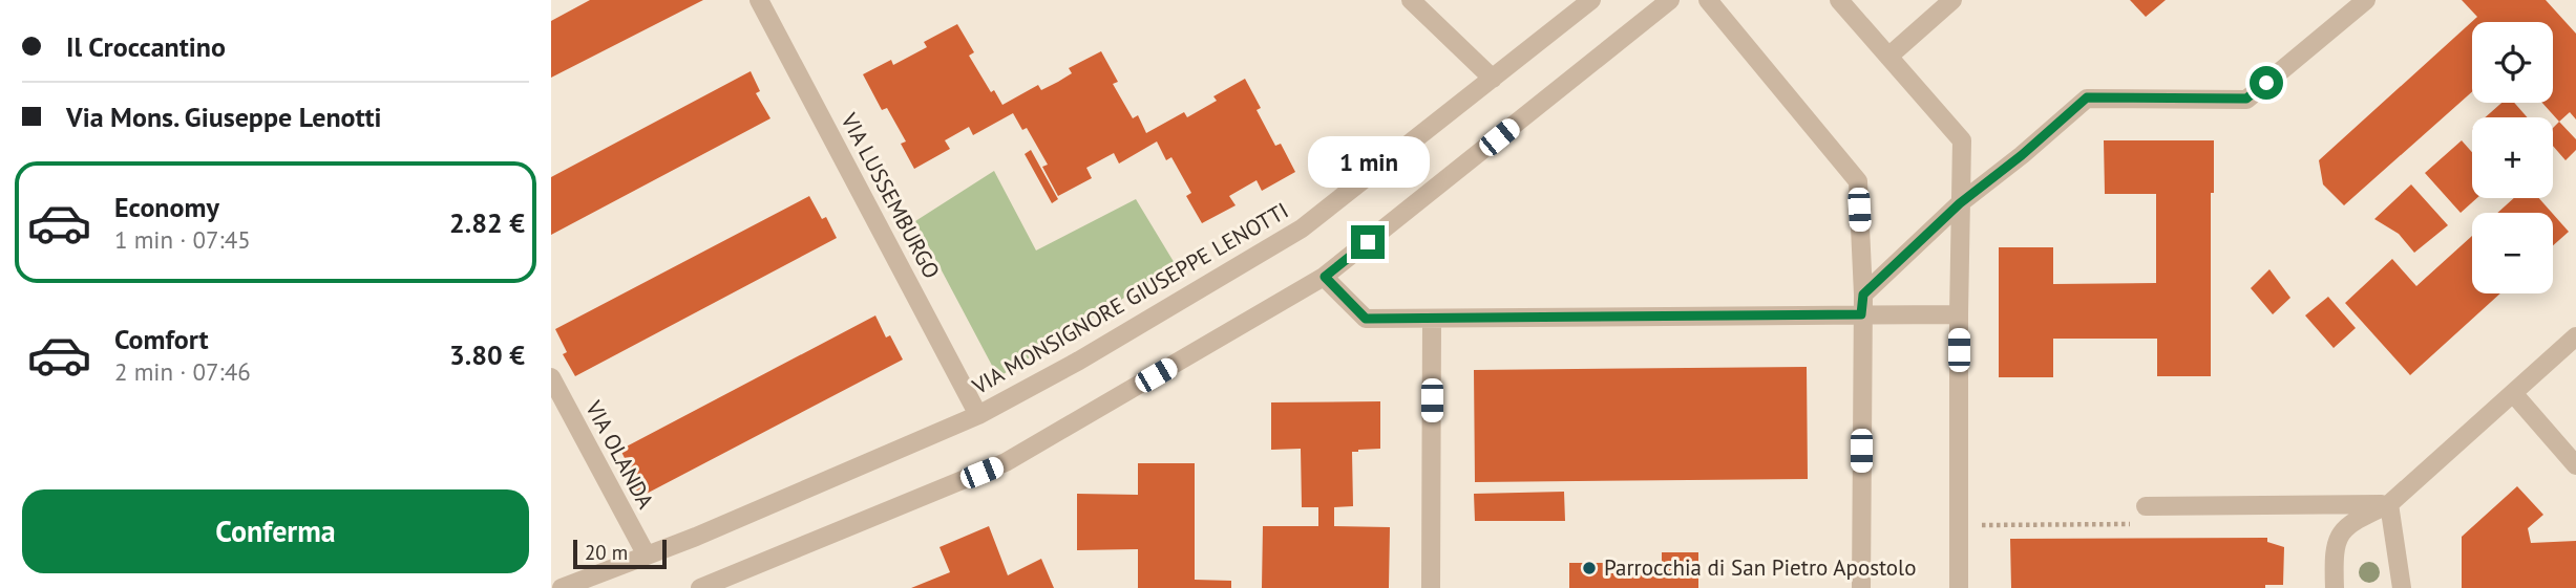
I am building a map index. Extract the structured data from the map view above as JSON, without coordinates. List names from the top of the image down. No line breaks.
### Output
{"streets":{"street":["VIA LUSSEMBURGO","VIA MONSIGNORE GIUSEPPE LENOTTI","VIA OLANDA"]},"crossings":[["VIA LUSSEMBURGO","VIA MONSIGNORE GIUSEPPE LENOTTI"],["VIA MONSIGNORE GIUSEPPE LENOTTI","VIA OLANDA"]],"places":["Parrocchia di San Pietro Apostolo"],"scale_bar":"20 m","page":{"banner":["Il Croccantino","Via Mons. Giuseppe Lenotti"],"map_buttons":["+","−"],"bubble":"1 min","list":[{"name":"Economy","note":"1 min · 07:45","value":"2.82 €"},{"name":"Comfort","note":"2 min · 07:46","value":"3.80 €"}],"buttons":"Conferma","scale":"20 m"}}
